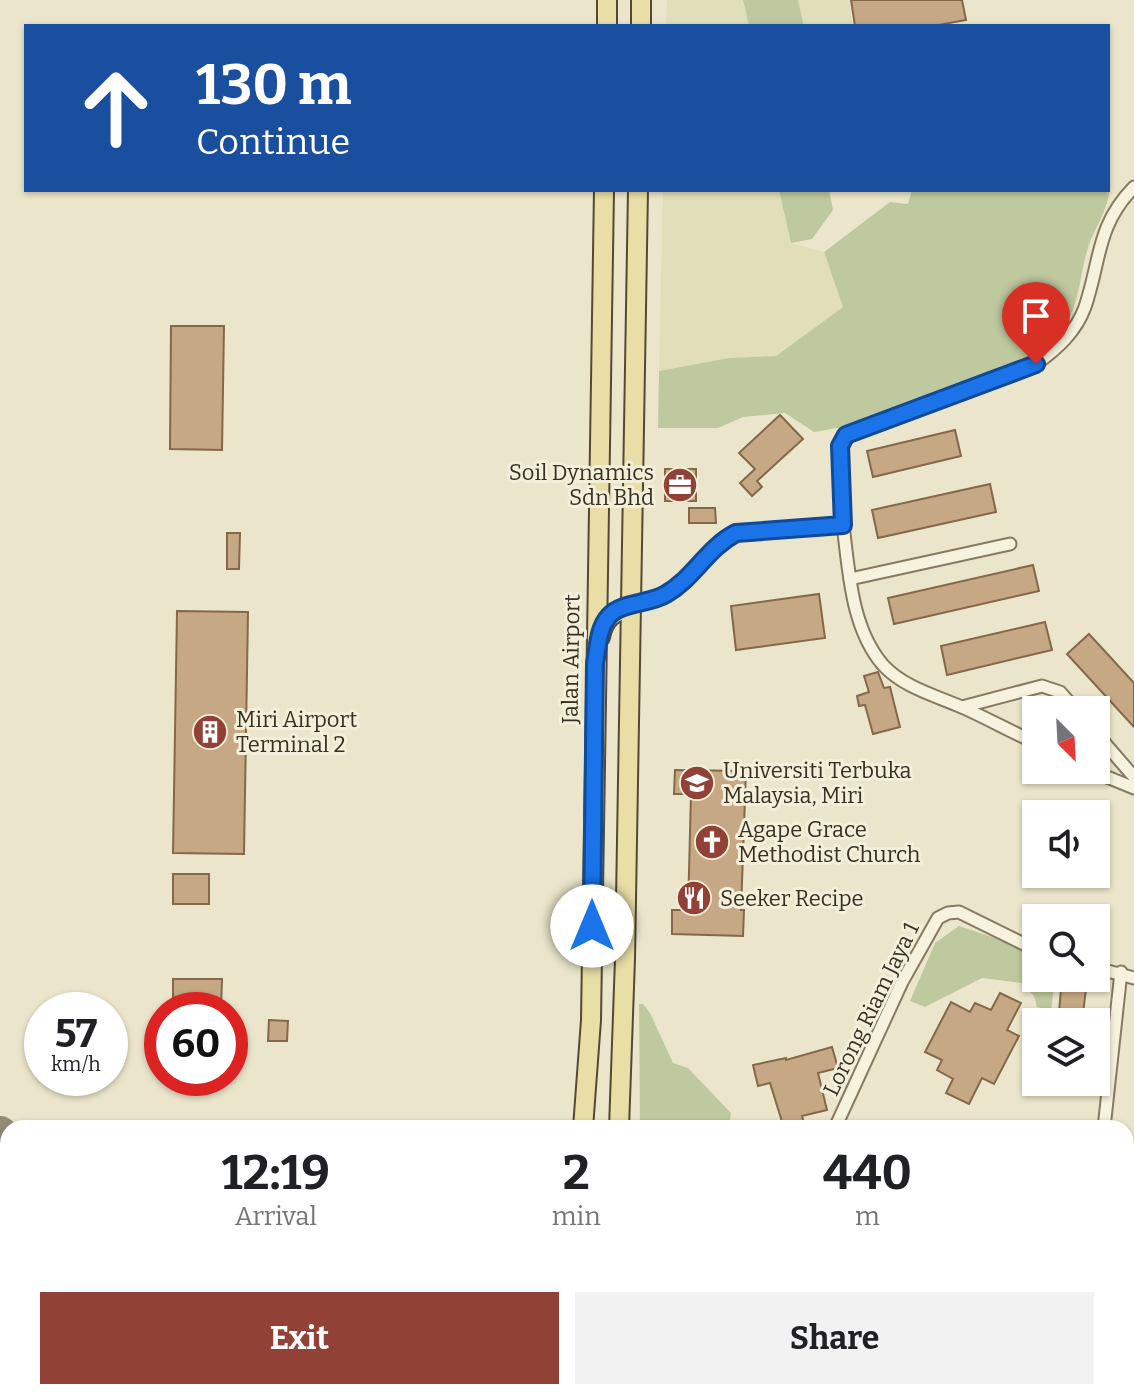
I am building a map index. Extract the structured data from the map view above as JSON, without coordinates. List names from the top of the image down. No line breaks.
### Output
{"streets":{"main road":["Jalan Airport"],"street":["Lorong Riam Jaya 1"]},"places":{"office":["Soil Dynamics Sdn Bhd"],"building":["Miri Airport Terminal 2"],"school or university":["Universiti Terbuka Malaysia, Miri"],"church":["Agape Grace Methodist Church"],"restaurant":["Seeker Recipe"]},"north":"bottom right","page":{"turn":["130 m","Continue"],"speed":"57 km/h","limit":"60","eta":["12:19","Arrival","2","min","440","m"],"buttons":["Exit","Share"]}}
